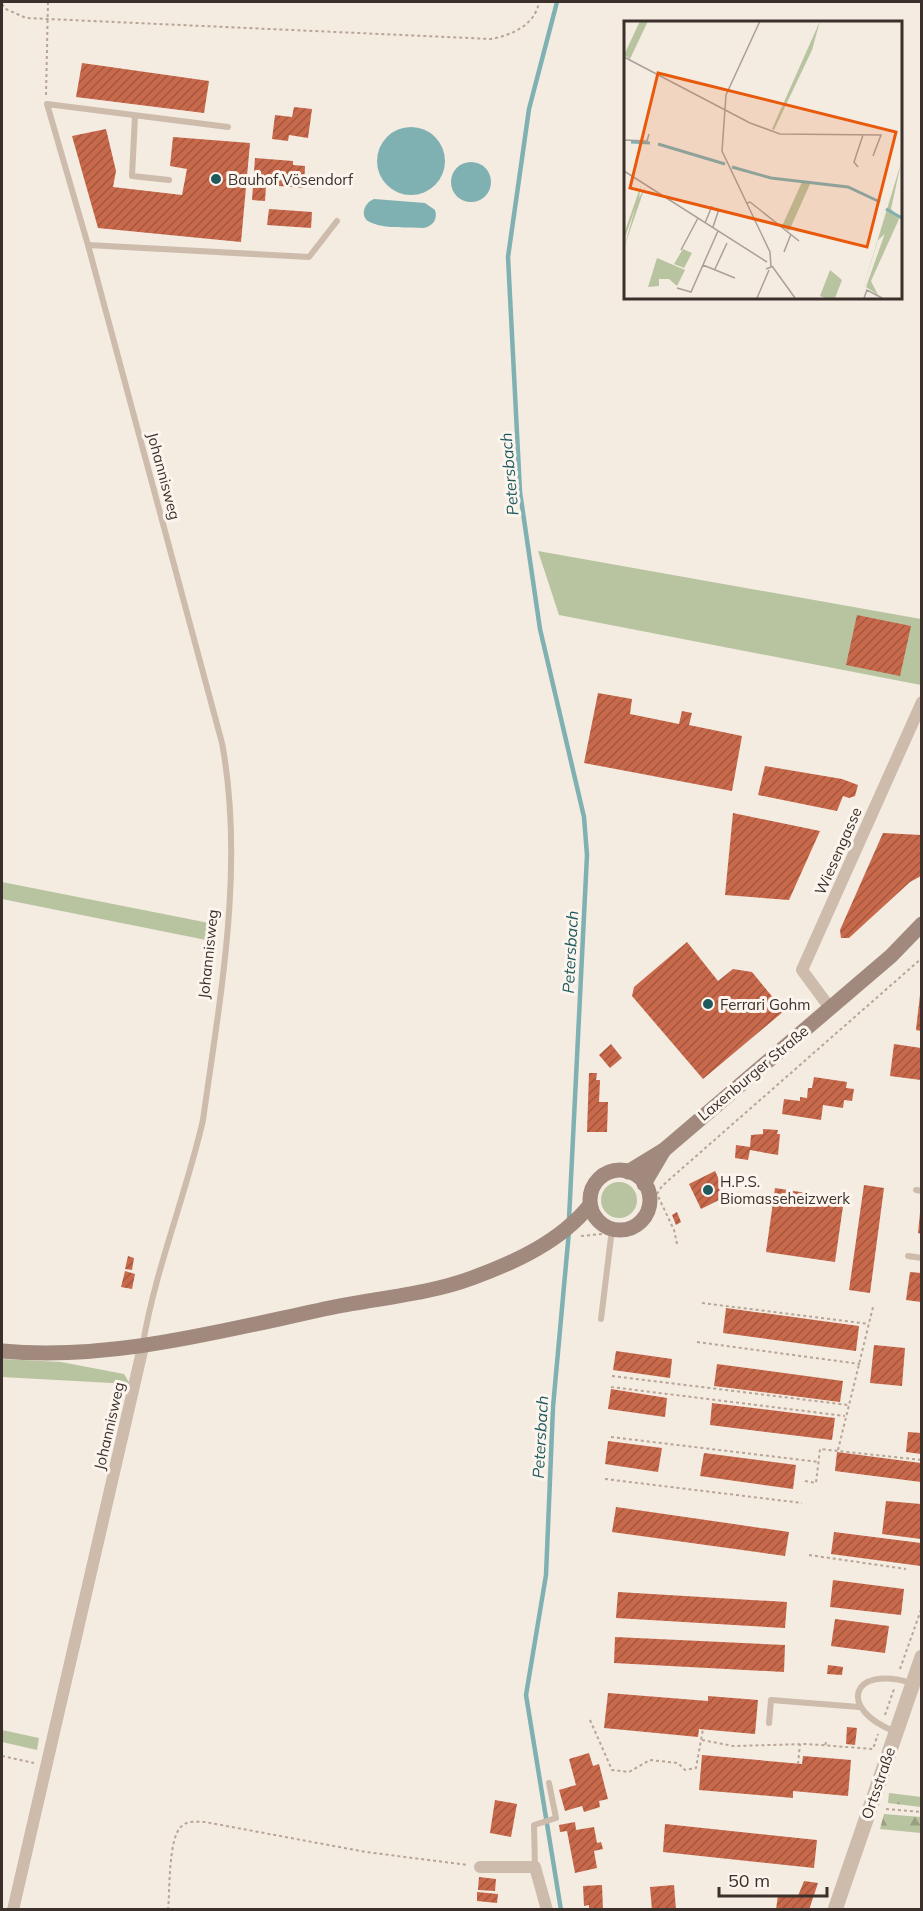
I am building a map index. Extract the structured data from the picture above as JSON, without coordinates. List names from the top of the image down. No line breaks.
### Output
{"streets":{"main road":["Laxenburger Straße"],"street":["Johannisweg","Wiesengasse","Ortsstraße"]},"crossings":[["Wiesengasse","Laxenburger Straße"]],"water":["Petersbach"],"places":["Bauhof Vösendorf","Ferrari Gohm","H.P.S. Biomasseheizwerk"],"scale_bar":"50 m"}
